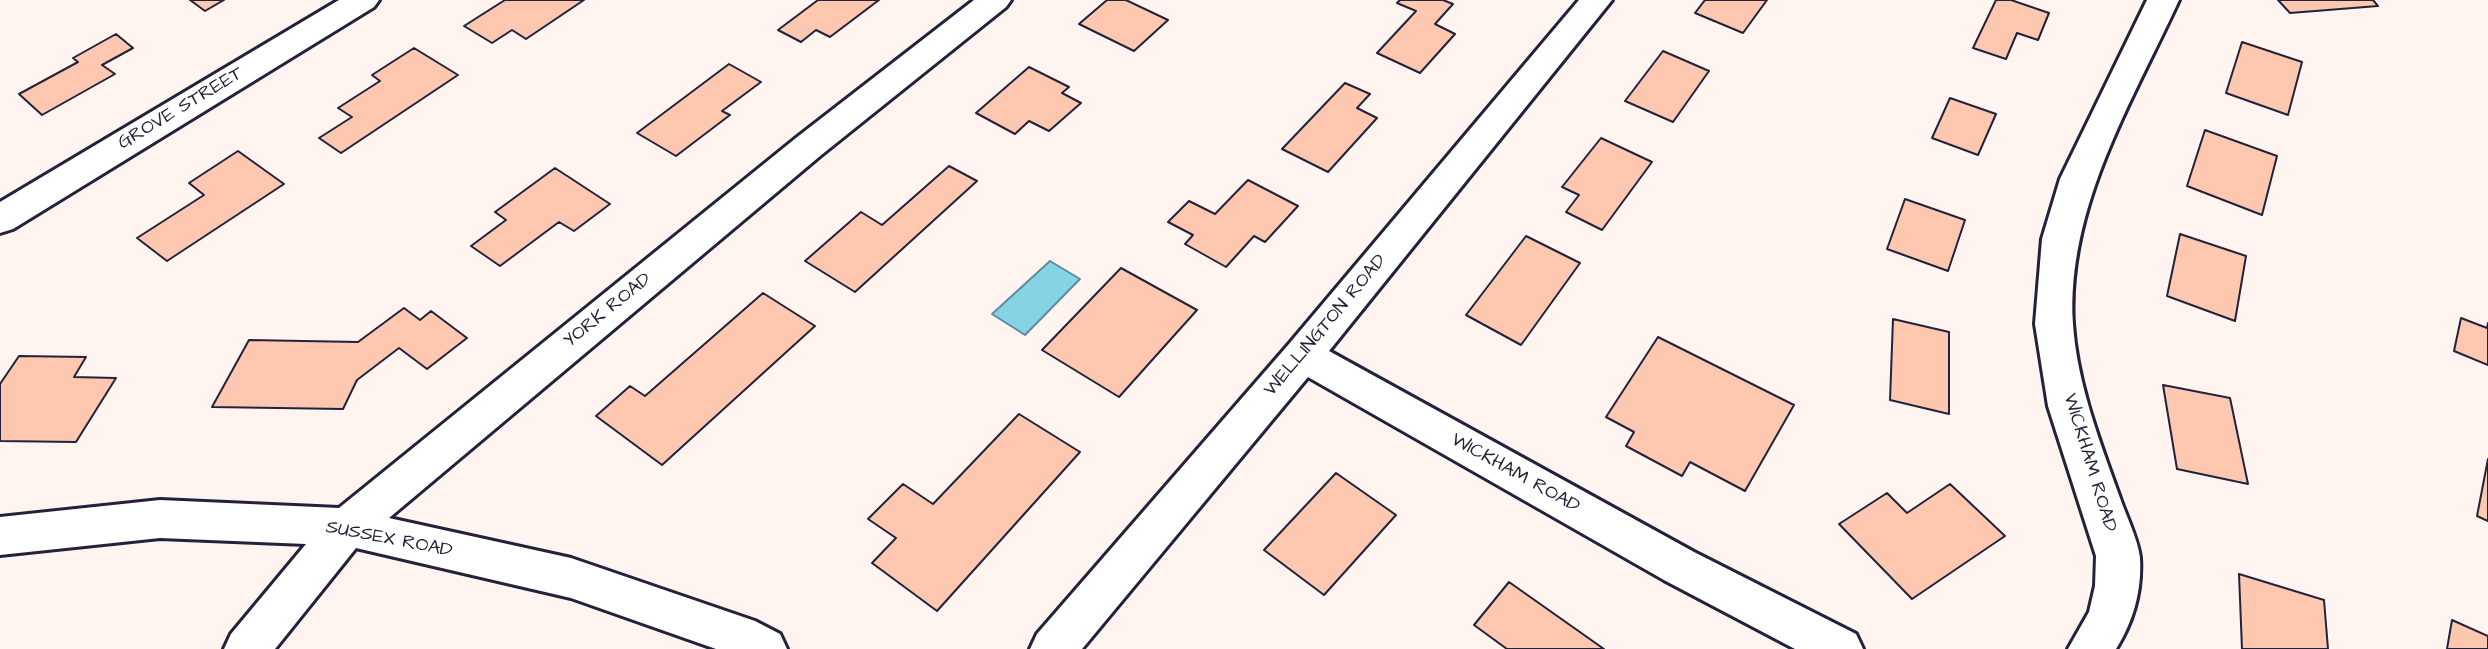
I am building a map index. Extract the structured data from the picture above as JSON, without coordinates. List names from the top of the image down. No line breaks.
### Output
{"streets":{"street":["GROVE STREET","YORK ROAD","WELLINGTON ROAD","WICKHAM ROAD","SUSSEX ROAD"]},"crossings":[["YORK ROAD","SUSSEX ROAD"],["WELLINGTON ROAD","WICKHAM ROAD"]]}
